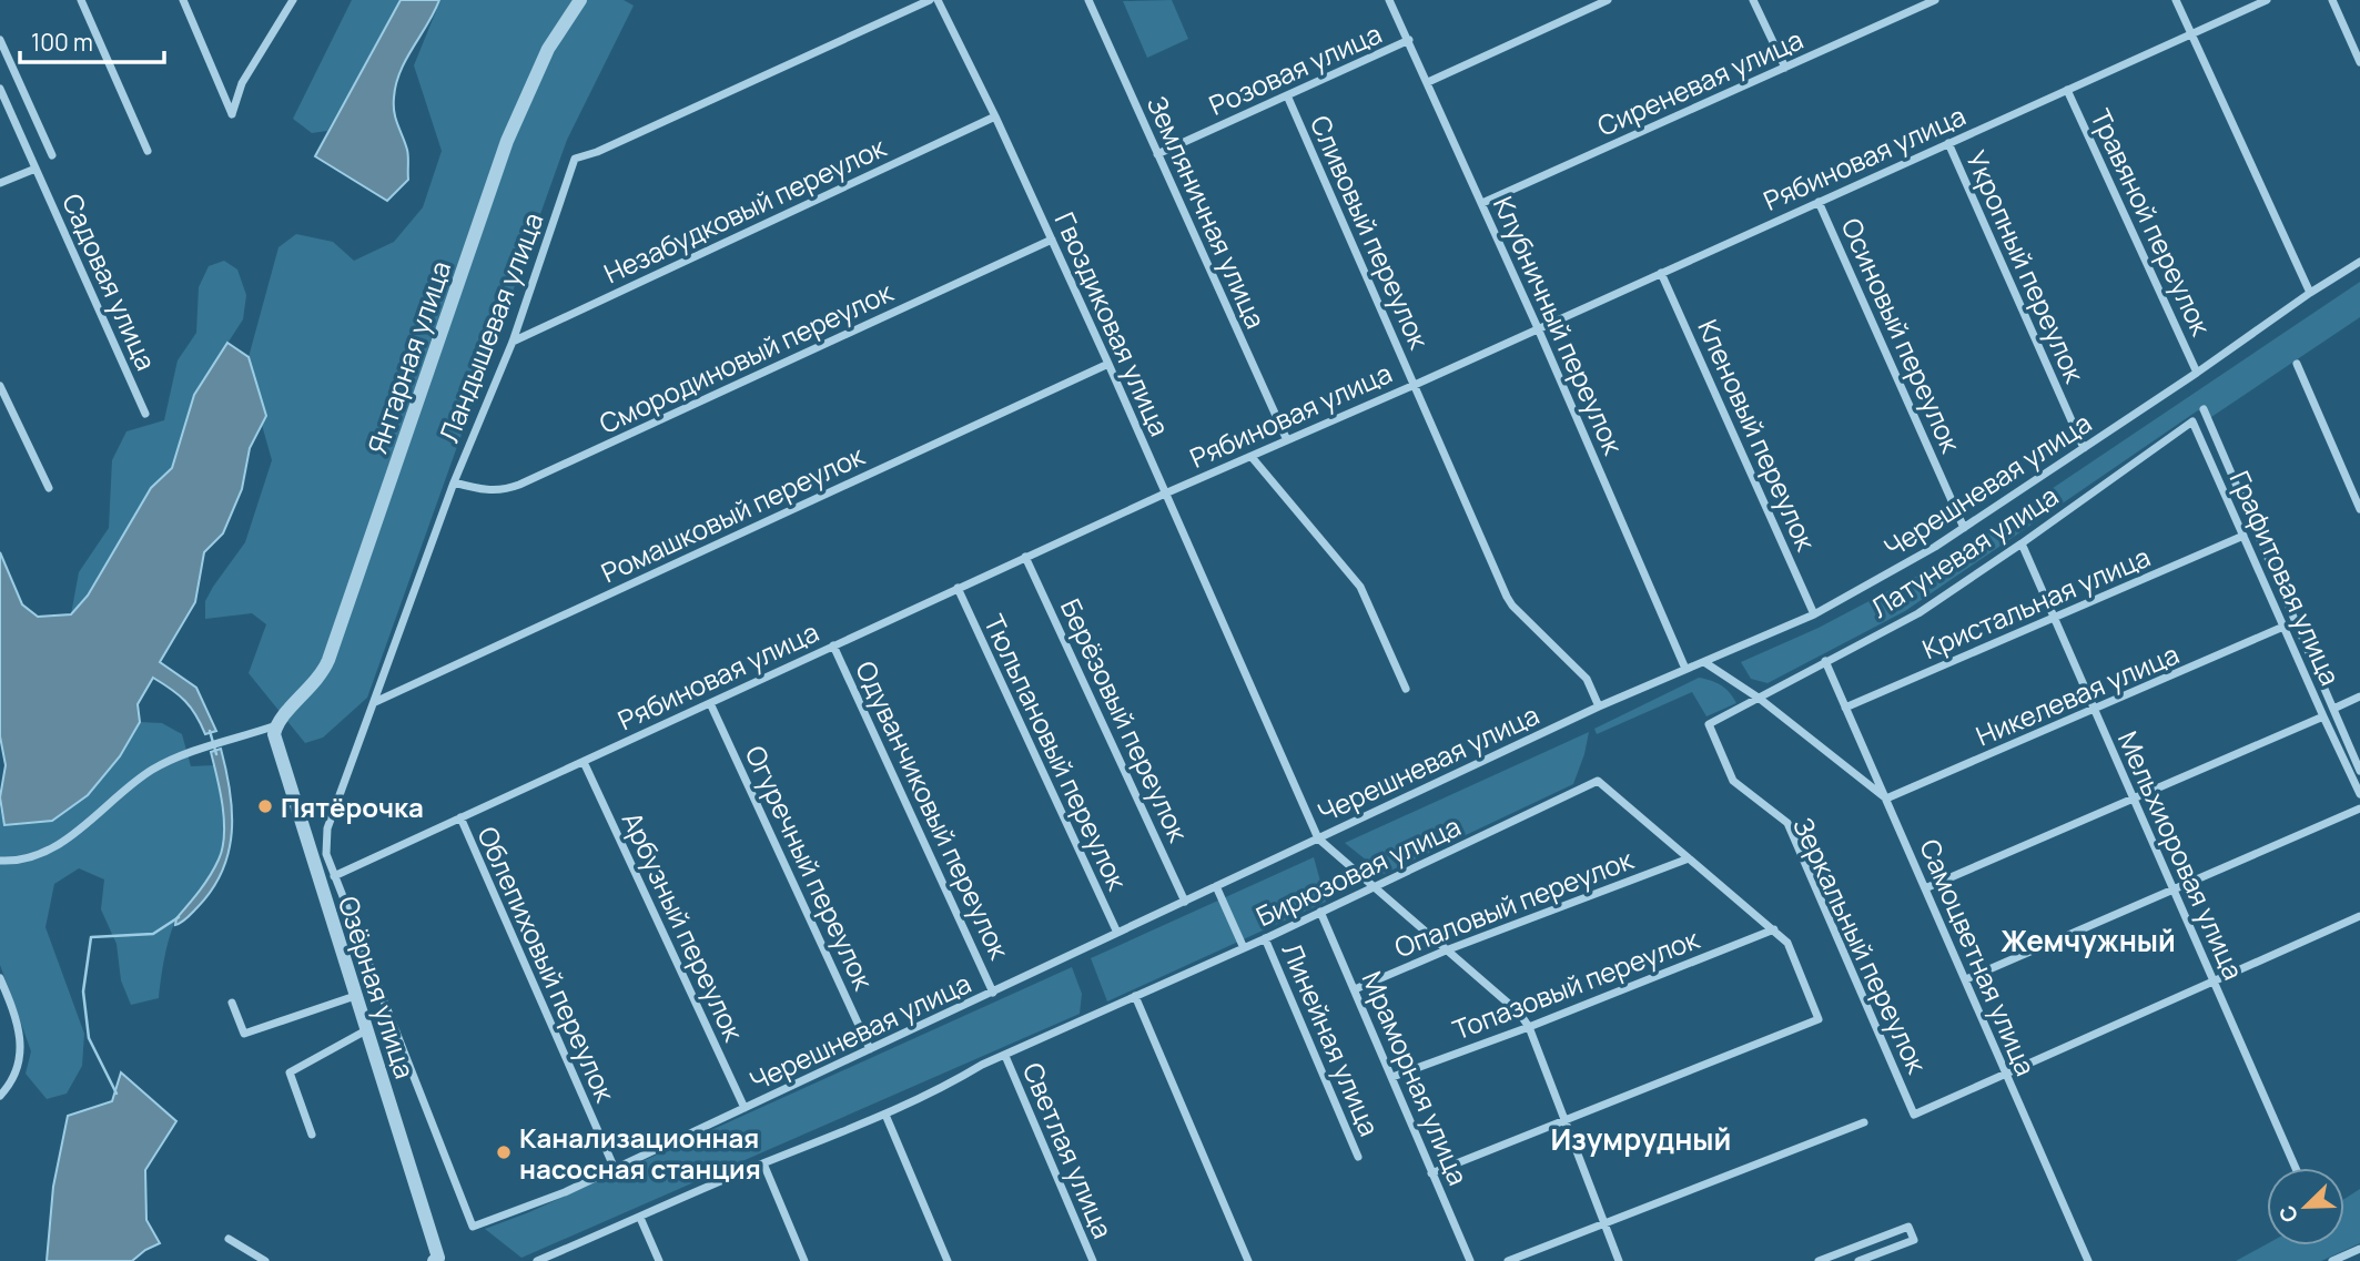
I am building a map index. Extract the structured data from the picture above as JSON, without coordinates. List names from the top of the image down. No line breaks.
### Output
{"streets":{"street":["Розовая улица","Сиреневая улица","Рябиновая улица","Незабудковый переулок","Земляничная улица","Травяной переулок","Сливовый переулок","Укропный переулок","Садовая улица","Гвоздиковая улица","Клубничный переулок","Ландышевая улица","Осиновый переулок","Янтарная улица","Смородиновый переулок","Кленовый переулок","Черешневая улица","Ромашковый переулок","Латуневая улица","Графитовая улица","Кристальная улица","Никелевая улица","Берёзовый переулок","Тюльпановый переулок","Одуванчиковый переулок","Мельхиоровая улица","Огуречный переулок","Бирюзовая улица","Опаловый переулок","Арбузный переулок","Зеркальный переулок","Самоцветная улица","Облепиховый переулок","Топазовый переулок","Озёрная улица","Линейная улица","Мраморная улица","Светлая улица"]},"crossings":[["Розовая улица","Земляничная улица"],["Розовая улица","Сливовый переулок"],["Розовая улица","Клубничный переулок"],["Сиреневая улица","Клубничный переулок"],["Рябиновая улица","Земляничная улица"],["Рябиновая улица","Травяной переулок"],["Рябиновая улица","Сливовый переулок"],["Рябиновая улица","Укропный переулок"],["Рябиновая улица","Гвоздиковая улица"],["Рябиновая улица","Клубничный переулок"],["Рябиновая улица","Ландышевая улица"],["Рябиновая улица","Осиновый переулок"],["Рябиновая улица","Кленовый переулок"],["Рябиновая улица","Берёзовый переулок"],["Рябиновая улица","Тюльпановый переулок"],["Рябиновая улица","Одуванчиковый переулок"],["Рябиновая улица","Огуречный переулок"],["Рябиновая улица","Арбузный переулок"],["Рябиновая улица","Облепиховый переулок"],["Незабудковый переулок","Гвоздиковая улица"],["Незабудковый переулок","Ландышевая улица"],["Травяной переулок","Черешневая улица"],["Сливовый переулок","Черешневая улица"],["Укропный переулок","Черешневая улица"],["Гвоздиковая улица","Смородиновый переулок"],["Гвоздиковая улица","Черешневая улица"],["Гвоздиковая улица","Ромашковый переулок"],["Клубничный переулок","Черешневая улица"],["Ландышевая улица","Смородиновый переулок"],["Ландышевая улица","Черешневая улица"],["Ландышевая улица","Ромашковый переулок"],["Осиновый переулок","Черешневая улица"],["Янтарная улица","Озёрная улица"],["Кленовый переулок","Черешневая улица"],["Черешневая улица","Берёзовый переулок"],["Черешневая улица","Тюльпановый переулок"],["Черешневая улица","Одуванчиковый переулок"],["Черешневая улица","Огуречный переулок"],["Черешневая улица","Арбузный переулок"],["Черешневая улица","Самоцветная улица"],["Черешневая улица","Облепиховый переулок"],["Латуневая улица","Графитовая улица"],["Латуневая улица","Мельхиоровая улица"],["Латуневая улица","Зеркальный переулок"],["Латуневая улица","Самоцветная улица"],["Графитовая улица","Кристальная улица"],["Графитовая улица","Никелевая улица"],["Кристальная улица","Мельхиоровая улица"],["Кристальная улица","Самоцветная улица"],["Никелевая улица","Мельхиоровая улица"],["Никелевая улица","Самоцветная улица"],["Бирюзовая улица","Опаловый переулок"],["Бирюзовая улица","Линейная улица"],["Бирюзовая улица","Мраморная улица"],["Бирюзовая улица","Светлая улица"],["Опаловый переулок","Мраморная улица"],["Зеркальный переулок","Самоцветная улица"],["Топазовый переулок","Мраморная улица"]],"districts":["Жемчужный","Изумрудный"],"places":["Пятёрочка","Канализационная насосная станция"],"scale_bar":"100 m","north":"bottom left"}
